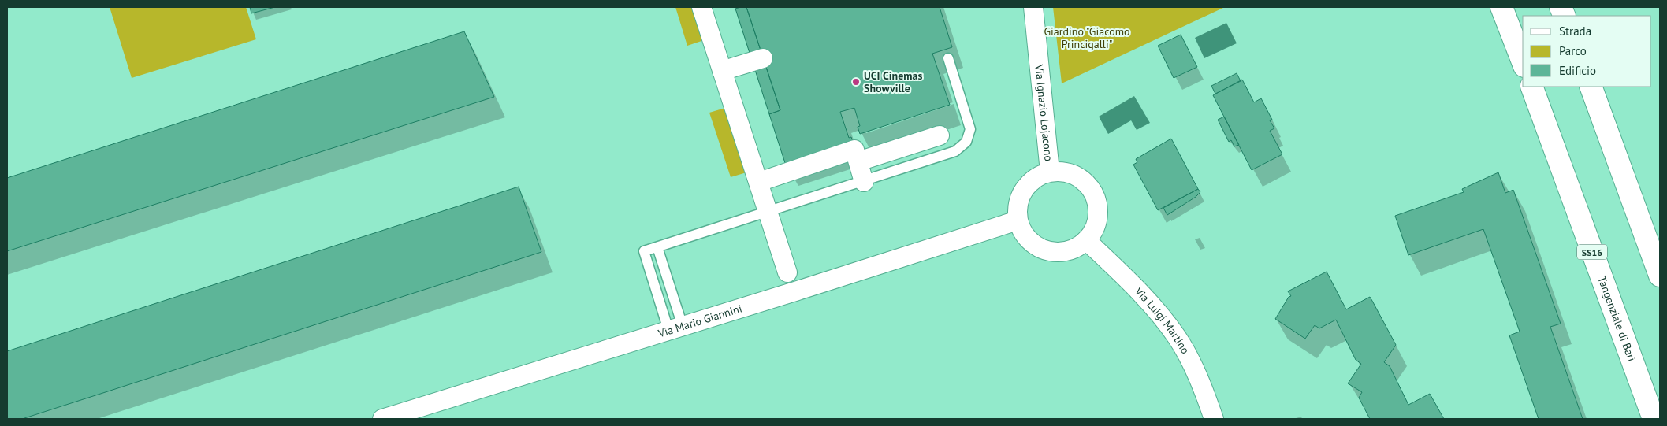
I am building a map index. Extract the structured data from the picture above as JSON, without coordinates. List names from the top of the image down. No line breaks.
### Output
{"streets":{"highway":["SS16","Tangenziale di Bari"],"street":["Via Ignazio Lojacono","Via Mario Giannini","Via Luigi Martino"]},"crossings":[["Via Ignazio Lojacono","Via Mario Giannini"],["Via Ignazio Lojacono","Via Luigi Martino"],["Via Mario Giannini","Via Luigi Martino"]],"parks":["Giardino \"Giacomo Princigalli\""],"places":["UCI Cinemas Showville"],"legend":["Strada","Parco","Edificio"]}
